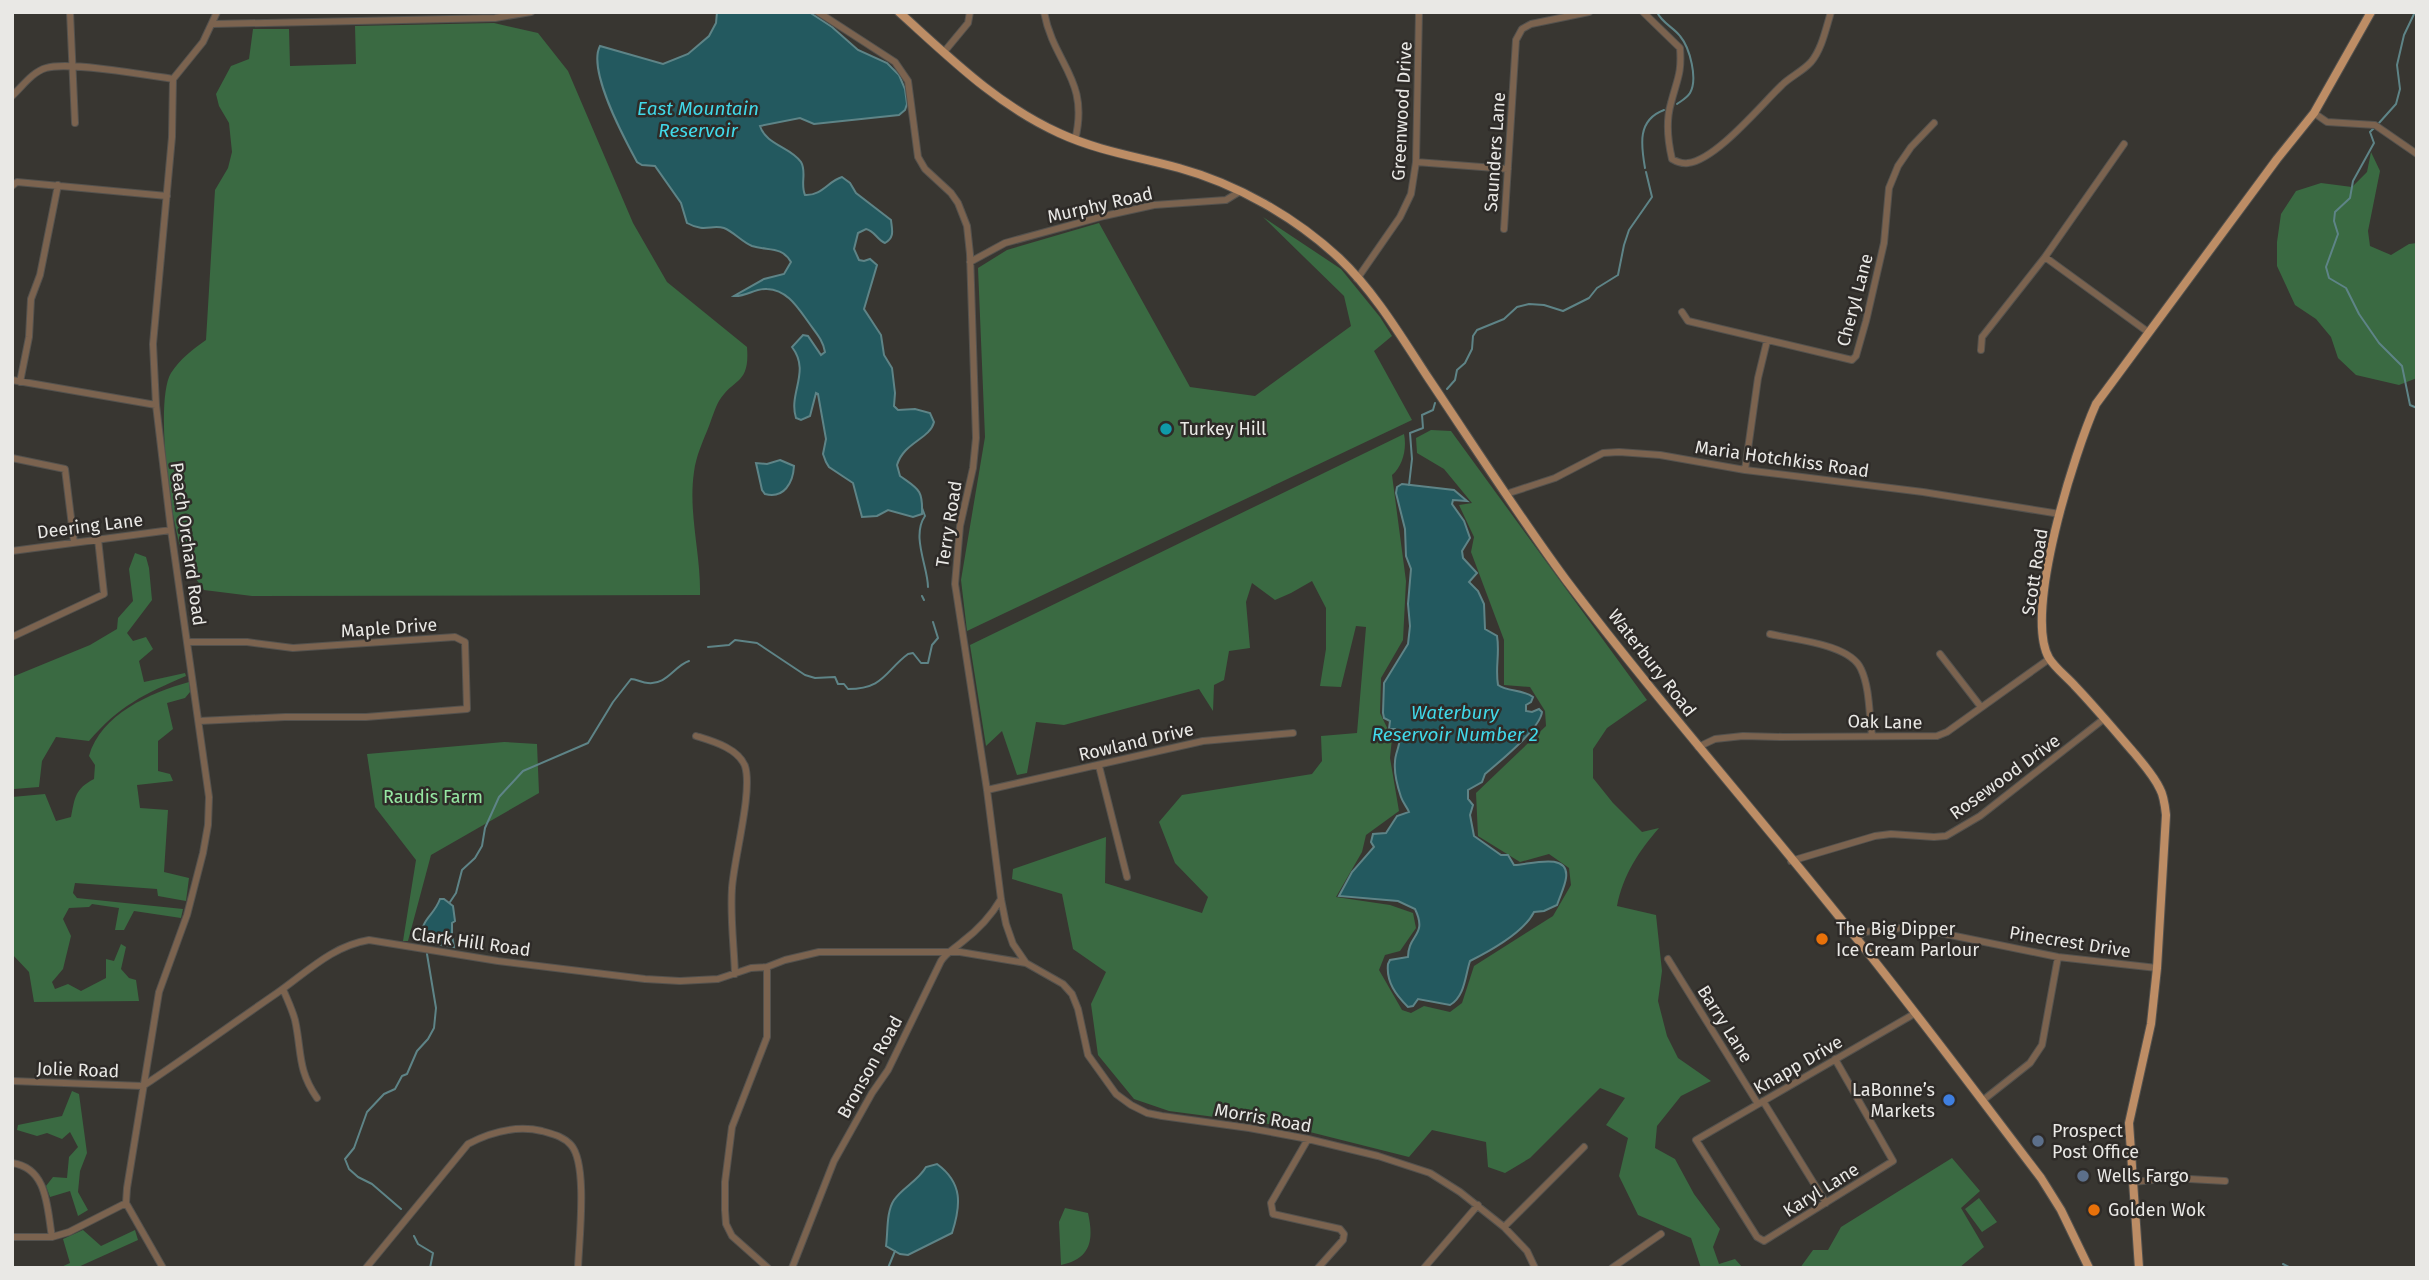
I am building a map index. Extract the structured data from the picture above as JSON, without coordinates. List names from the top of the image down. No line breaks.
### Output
{"streets":{"main road":["Scott Road","Waterbury Road"],"street":["Greenwood Drive","Saunders Lane","Murphy Road","Cheryl Lane","Maria Hotchkiss Road","Terry Road","Deering Lane","Peach Orchard Road","Maple Drive","Oak Lane","Rowland Drive","Rosewood Drive","Clark Hill Road","Pinecrest Drive","Barry Lane","Knapp Drive","Bronson Road","Jolie Road","Morris Road","Karyl Lane"]},"crossings":[["Greenwood Drive","Waterbury Road"],["Murphy Road","Terry Road"],["Murphy Road","Waterbury Road"],["Maria Hotchkiss Road","Scott Road"],["Maria Hotchkiss Road","Waterbury Road"],["Terry Road","Rowland Drive"],["Terry Road","Clark Hill Road"],["Terry Road","Bronson Road"],["Terry Road","Morris Road"],["Deering Lane","Peach Orchard Road"],["Peach Orchard Road","Maple Drive"],["Peach Orchard Road","Clark Hill Road"],["Peach Orchard Road","Jolie Road"],["Scott Road","Oak Lane"],["Waterbury Road","Oak Lane"],["Waterbury Road","Rosewood Drive"],["Waterbury Road","Pinecrest Drive"],["Waterbury Road","Knapp Drive"],["Clark Hill Road","Bronson Road"],["Clark Hill Road","Jolie Road"],["Clark Hill Road","Morris Road"],["Barry Lane","Knapp Drive"],["Barry Lane","Karyl Lane"],["Knapp Drive","Karyl Lane"]],"water":["East Mountain Reservoir","Waterbury Reservoir Number 2"],"parks":["Raudis Farm"],"places":["Turkey Hill","The Big Dipper Ice Cream Parlour","LaBonne’s Markets","Prospect Post Office","Wells Fargo","Golden Wok"]}
